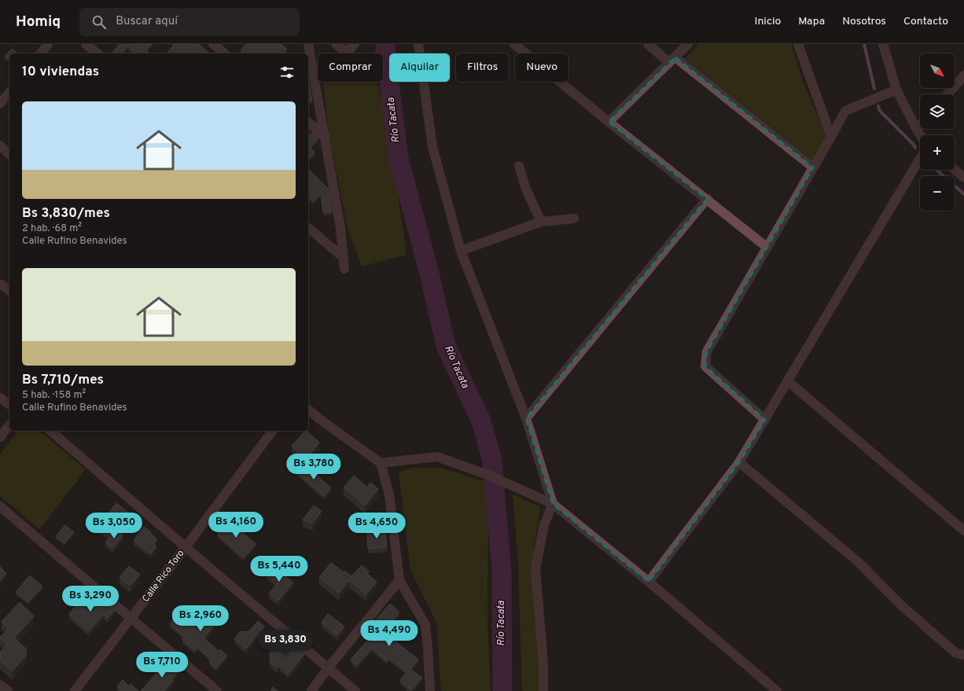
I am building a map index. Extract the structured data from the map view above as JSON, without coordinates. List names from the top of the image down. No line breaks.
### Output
{"streets":{"street":["Calle Rico Toro"]},"water":["Río Tacata"],"north":"bottom right","page":{"header":"Homiq","search":"Buscar aquí","nav":["Inicio","Mapa","Nosotros","Contacto"],"map_buttons":["+","−"],"chip":["Comprar","Alquilar","Filtros","Nuevo"],"heading":"10 viviendas","list":[{"name":"Bs 3,830/mes","note":"2 hab. · 68 m² · Calle Rufino Benavides"},{"name":"Bs 7,710/mes","note":"5 hab. · 158 m² · Calle Rufino Benavides"}],"price":["Bs 3,780","Bs 4,160","Bs 3,050","Bs 4,650","Bs 5,440","Bs 3,290","Bs 2,960","Bs 4,490","Bs 3,830","Bs 7,710"]}}
